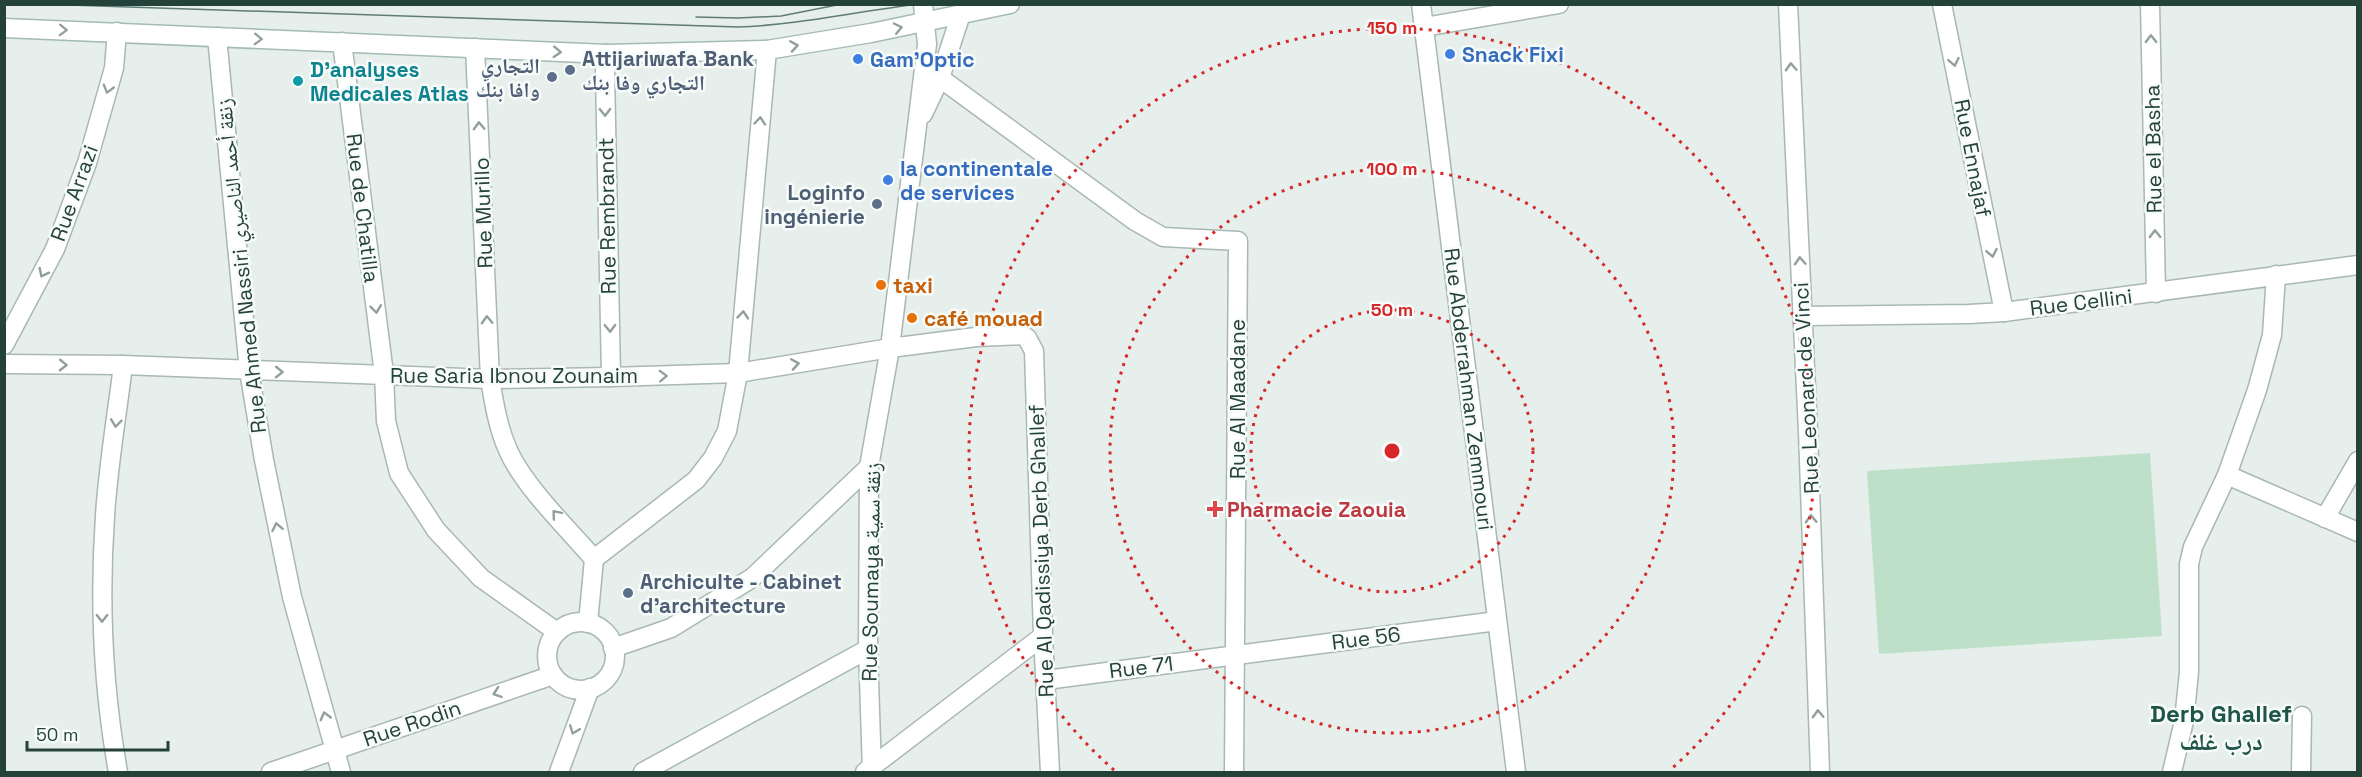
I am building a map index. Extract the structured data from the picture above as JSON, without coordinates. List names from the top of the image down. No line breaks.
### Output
{"streets":{"street":["Rue el Basha","Rue Ennajaf","Rue Arrazi","Rue de Chatilla","Rue Murillo","Rue Rembrandt","Rue Ahmed Nassiri زنقة أحمد الناصيري","Rue Cellini","Rue Saria Ibnou Zounaim","Rue Leonard de Vinci","Rue Abderrahman Zemmouri","Rue Al Maadane","Rue Al Qadissiya Derb Ghallef","Rue Soumaya زنقة سمية","Rue 56","Rue 71","Rue Rodin"]},"crossings":[["Rue el Basha","Rue Cellini"],["Rue Ennajaf","Rue Cellini"],["Rue de Chatilla","Rue Saria Ibnou Zounaim"],["Rue de Chatilla","Rue Rodin"],["Rue Murillo","Rue Saria Ibnou Zounaim"],["Rue Rembrandt","Rue Saria Ibnou Zounaim"],["Rue Ahmed Nassiri زنقة أحمد الناصيري","Rue Saria Ibnou Zounaim"],["Rue Ahmed Nassiri زنقة أحمد الناصيري","Rue Rodin"],["Rue Cellini","Rue Leonard de Vinci"],["Rue Saria Ibnou Zounaim","Rue Al Qadissiya Derb Ghallef"],["Rue Saria Ibnou Zounaim","Rue Soumaya زنقة سمية"],["Rue Abderrahman Zemmouri","Rue 56"],["Rue Al Maadane","Rue Soumaya زنقة سمية"],["Rue Al Maadane","Rue 56"],["Rue Al Maadane","Rue 71"],["Rue Al Qadissiya Derb Ghallef","Rue 71"],["Rue 56","Rue 71"]],"one_way":["Rue el Basha","Rue Ennajaf","Rue Arrazi","Rue de Chatilla","Rue Murillo","Rue Ahmed Nassiri زنقة أحمد الناصيري","Rue Saria Ibnou Zounaim","Rue Leonard de Vinci","Rue Rodin"],"districts":["Derb Ghallef درب غلف"],"places":{"other":["Snack Fixi","Gam'Optic","Attijariwafa Bank التجاري وفا بنك","التجاري وافا بنك","D'analyses Medicales Atlas","la continentale de services","Loginfo ingénierie","taxi","café mouad","Archiculte - Cabinet d'architecture"],"health":["Pharmacie Zaouia"]},"scale_bar":"50 m","rings":["150 m","100 m","50 m"]}
